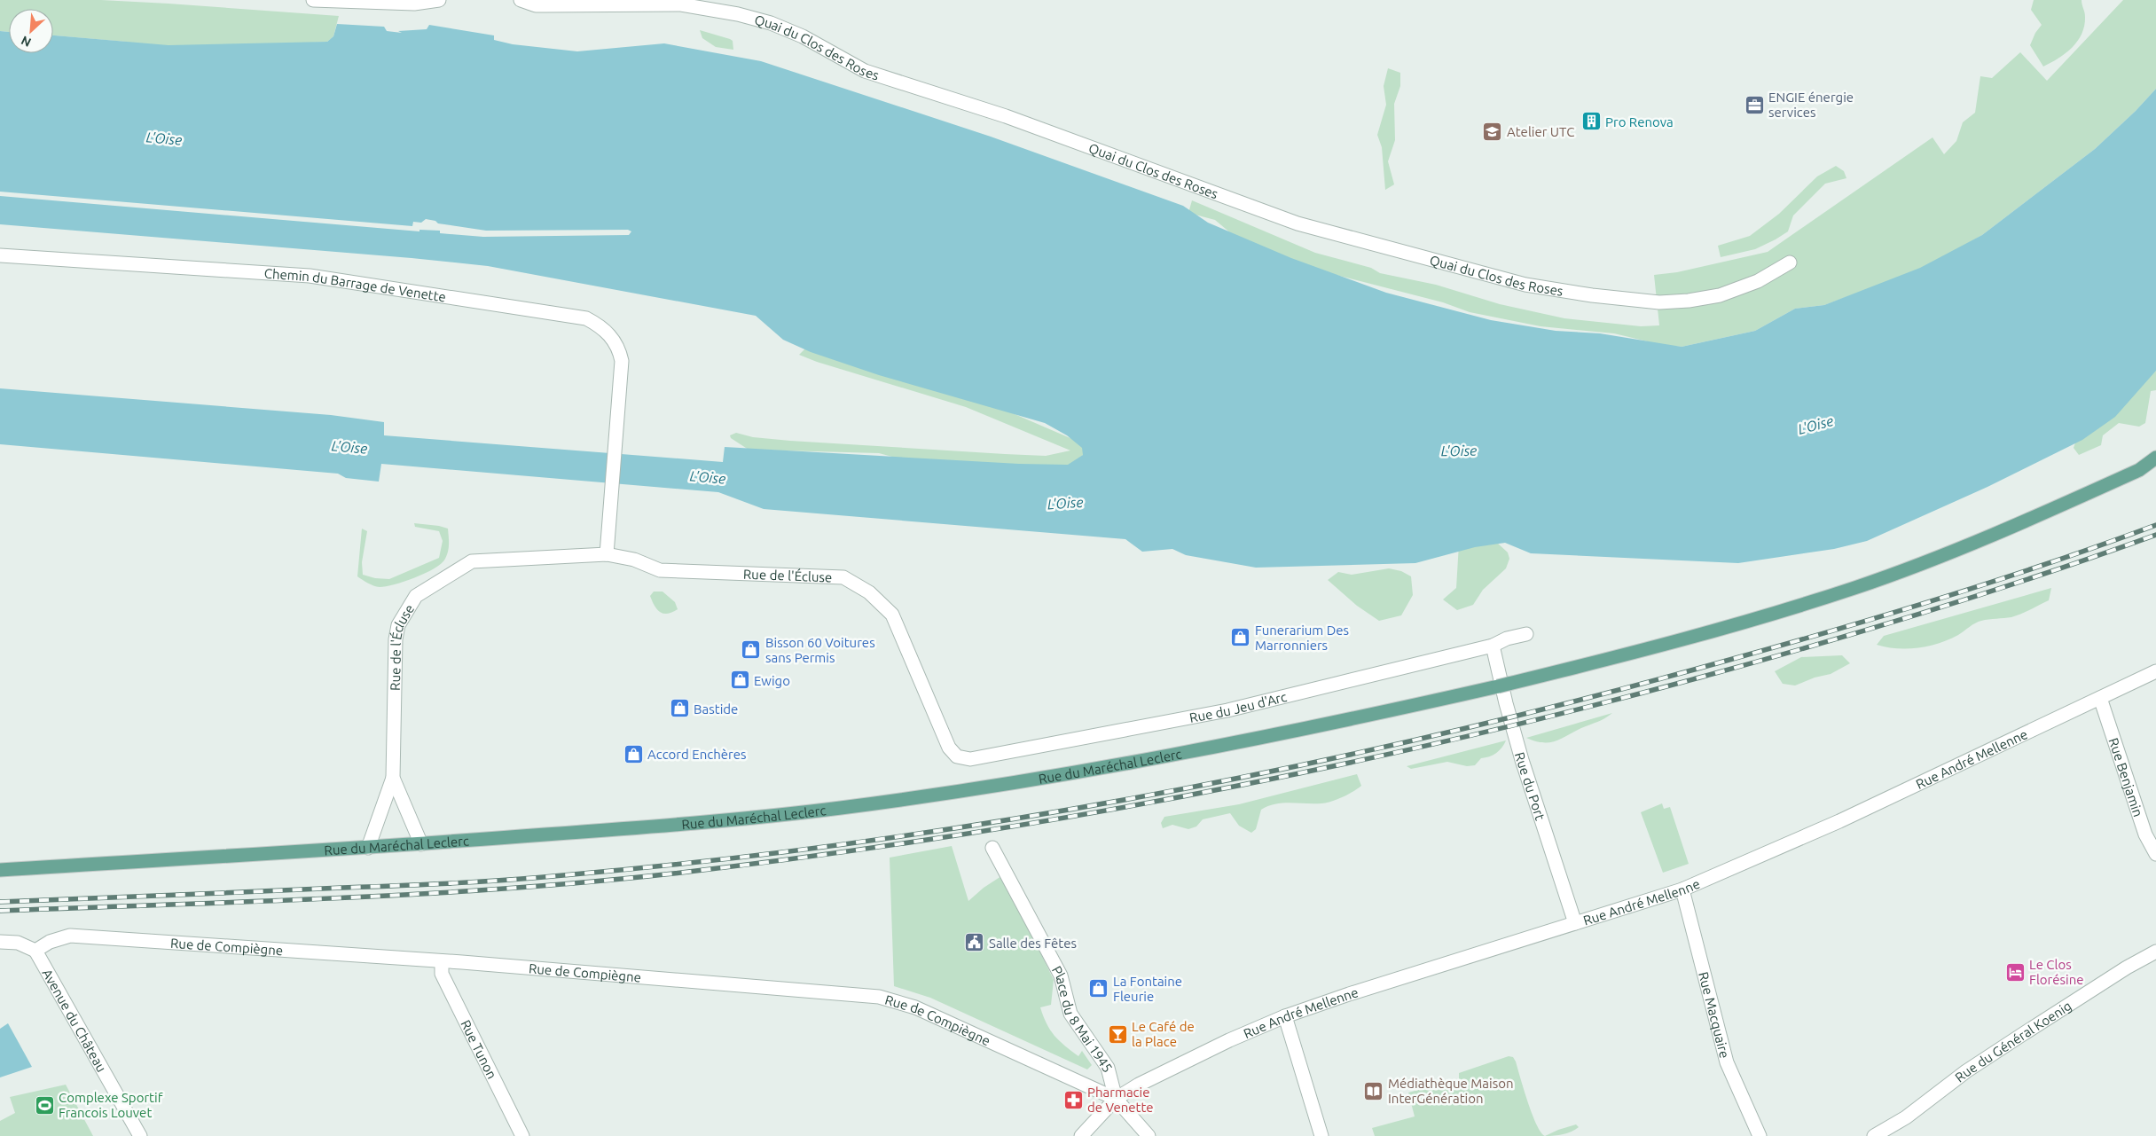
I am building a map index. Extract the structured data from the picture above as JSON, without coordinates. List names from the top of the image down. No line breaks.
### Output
{"streets":{"main road":["Rue du Maréchal Leclerc"],"street":["Quai du Clos des Roses","Chemin du Barrage de Venette","Rue de l'Écluse","Rue du Jeu d'Arc","Rue André Mellenne","Rue Benjamin","Rue du Port","Rue de Compiègne","Rue Macquaire","Place du 8 Mai 1945","Avenue du Château","Rue du Général Koenig","Rue Tunon"]},"crossings":[["Chemin du Barrage de Venette","Rue de l'Écluse"],["Rue de l'Écluse","Rue du Jeu d'Arc"],["Rue de l'Écluse","Rue du Maréchal Leclerc"],["Rue du Jeu d'Arc","Rue du Port"],["Rue André Mellenne","Rue Benjamin"],["Rue André Mellenne","Rue du Port"],["Rue André Mellenne","Rue de Compiègne"],["Rue André Mellenne","Rue Macquaire"],["Rue André Mellenne","Place du 8 Mai 1945"],["Rue de Compiègne","Place du 8 Mai 1945"],["Rue de Compiègne","Avenue du Château"],["Rue de Compiègne","Rue Tunon"]],"water":["L'Oise"],"places":{"office":["ENGIE énergie services"],"building":["Pro Renova"],"school or university":["Atelier UTC"],"shop":["Funerarium Des Marronniers","Bisson 60 Voitures sans Permis","Ewigo","Bastide","Accord Enchères","La Fontaine Fleurie"],"public building":["Salle des Fêtes"],"hotel":["Le Clos Florésine"],"bar":["Le Café de la Place"],"library":["Médiathèque Maison InterGénération"],"pharmacy":["Pharmacie de Venette"],"sports":["Complexe Sportif Francois Louvet"]},"north":"bottom left"}
